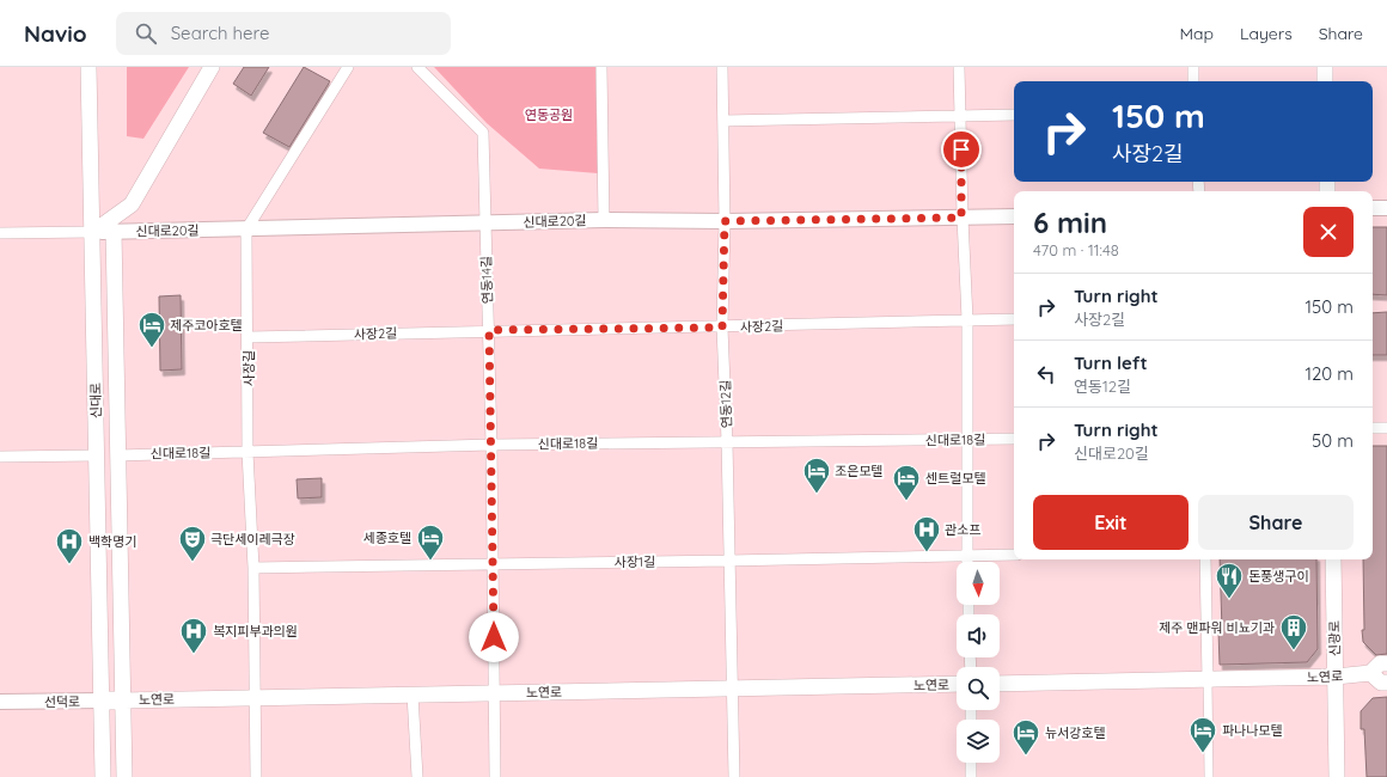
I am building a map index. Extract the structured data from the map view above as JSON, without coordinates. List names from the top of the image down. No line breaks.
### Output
{"streets":{"main road":["신대로","신광로","노연로","선덕로"],"street":["신대로20길","연동14길","사장2길","사장길","연동12길","신대로18길","사장1길"]},"crossings":[["신대로20길","연동14길"],["신대로20길","사장길"],["신대로20길","신대로"],["신대로20길","연동12길"],["연동14길","사장2길"],["연동14길","신대로18길"],["연동14길","사장1길"],["연동14길","노연로"],["사장2길","사장길"],["사장2길","연동12길"],["사장길","신대로18길"],["사장길","사장1길"],["사장길","노연로"],["신대로","신대로18길"],["신대로","노연로"],["신대로","선덕로"],["연동12길","신대로18길"],["연동12길","사장1길"],["연동12길","노연로"],["신광로","노연로"],["노연로","선덕로"]],"parks":["연동공원"],"places":{"hotel":["제주코아호텔","조은모텔","센트럴모텔","세종호텔","파나나모텔","뉴서강호텔"],"hospital":["관소프","백학명기","복지피부과의원"],"theatre":["극단세이레극장"],"restaurant":["돈풍생구이"],"building":["제주 맨파워 비뇨기과"]},"north":"bottom","page":{"header":"Navio","search":"Search here","nav":["Map","Layers","Share"],"turn":["150 m","사장2길"],"heading":["6 min","470 m · 11:48"],"list":[{"name":"Turn right","note":"사장2길","value":"150 m"},{"name":"Turn left","note":"연동12길","value":"120 m"},{"name":"Turn right","note":"신대로20길","value":"50 m"}],"buttons":["Exit","Share"]}}
